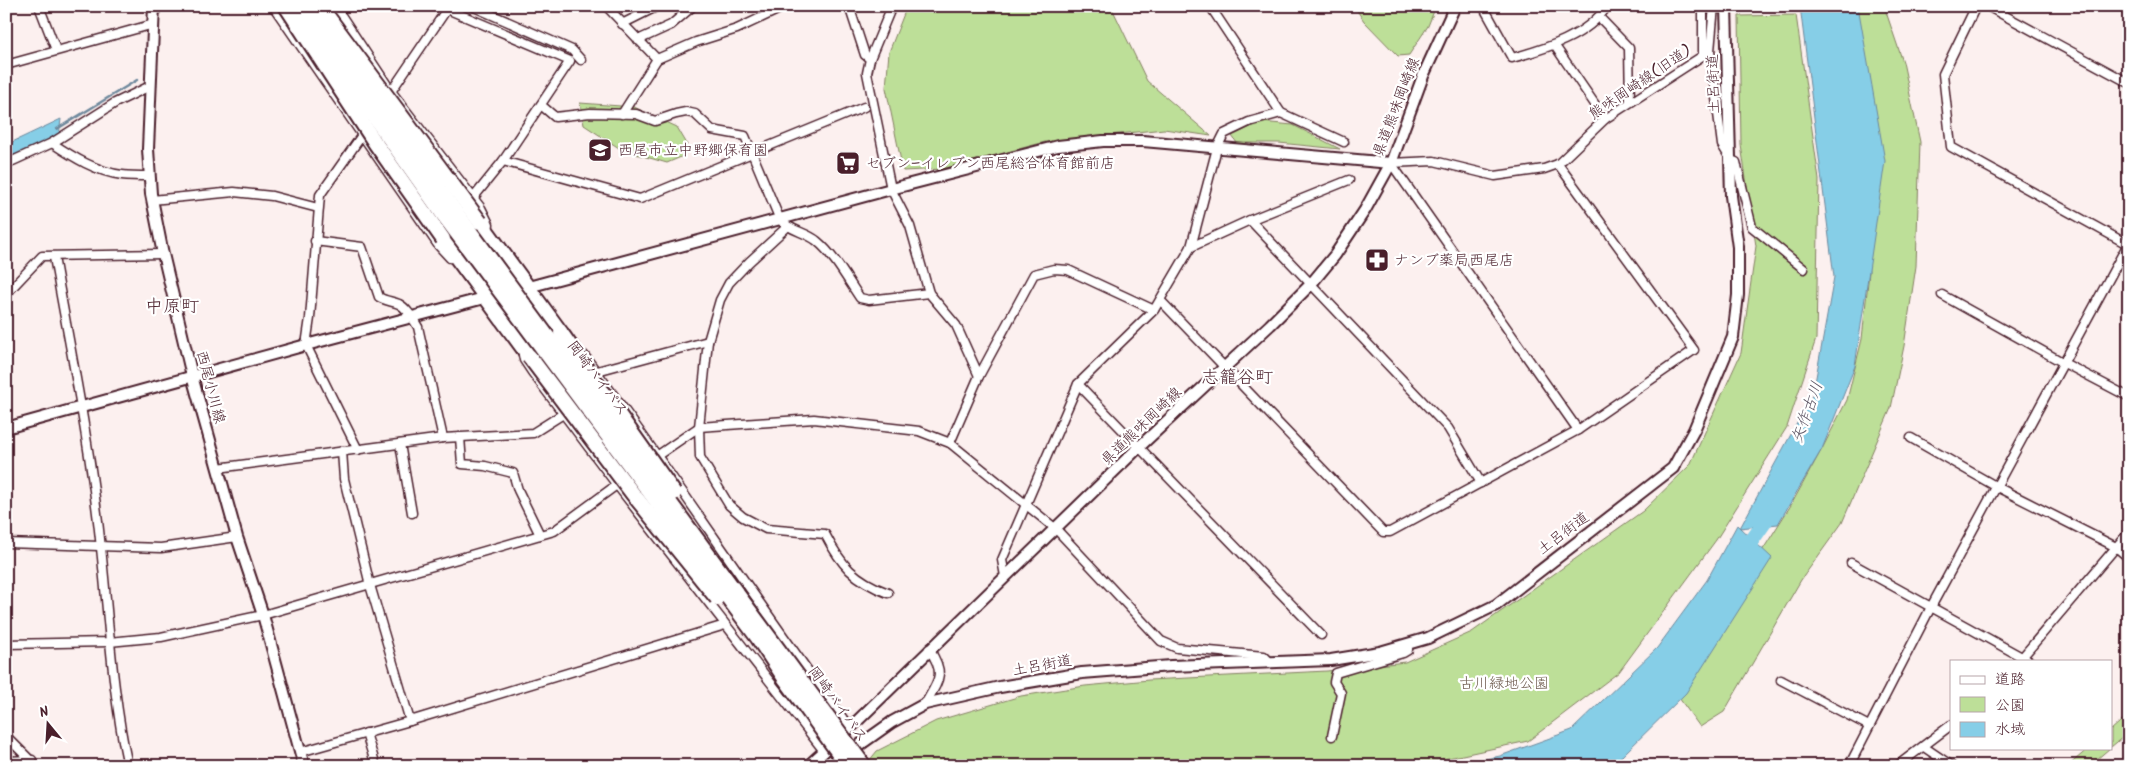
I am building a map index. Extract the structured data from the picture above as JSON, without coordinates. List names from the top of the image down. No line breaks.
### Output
{"streets":{"highway":["岡崎バイパス"],"street":["熊味岡崎線(旧道)","土呂街道","県道熊味岡崎線","西尾小川線"]},"crossings":[["熊味岡崎線(旧道)","県道熊味岡崎線"]],"districts":["中原町","志籠谷町"],"water":["矢作古川"],"parks":["古川緑地公園"],"places":{"school or university":["西尾市立中野郷保育園"],"supermarket":["セブン−イレブン西尾総合体育館前店"],"pharmacy":["ナンブ薬局西尾店"]},"legend":["道路","公園","水域"],"north":"top"}
